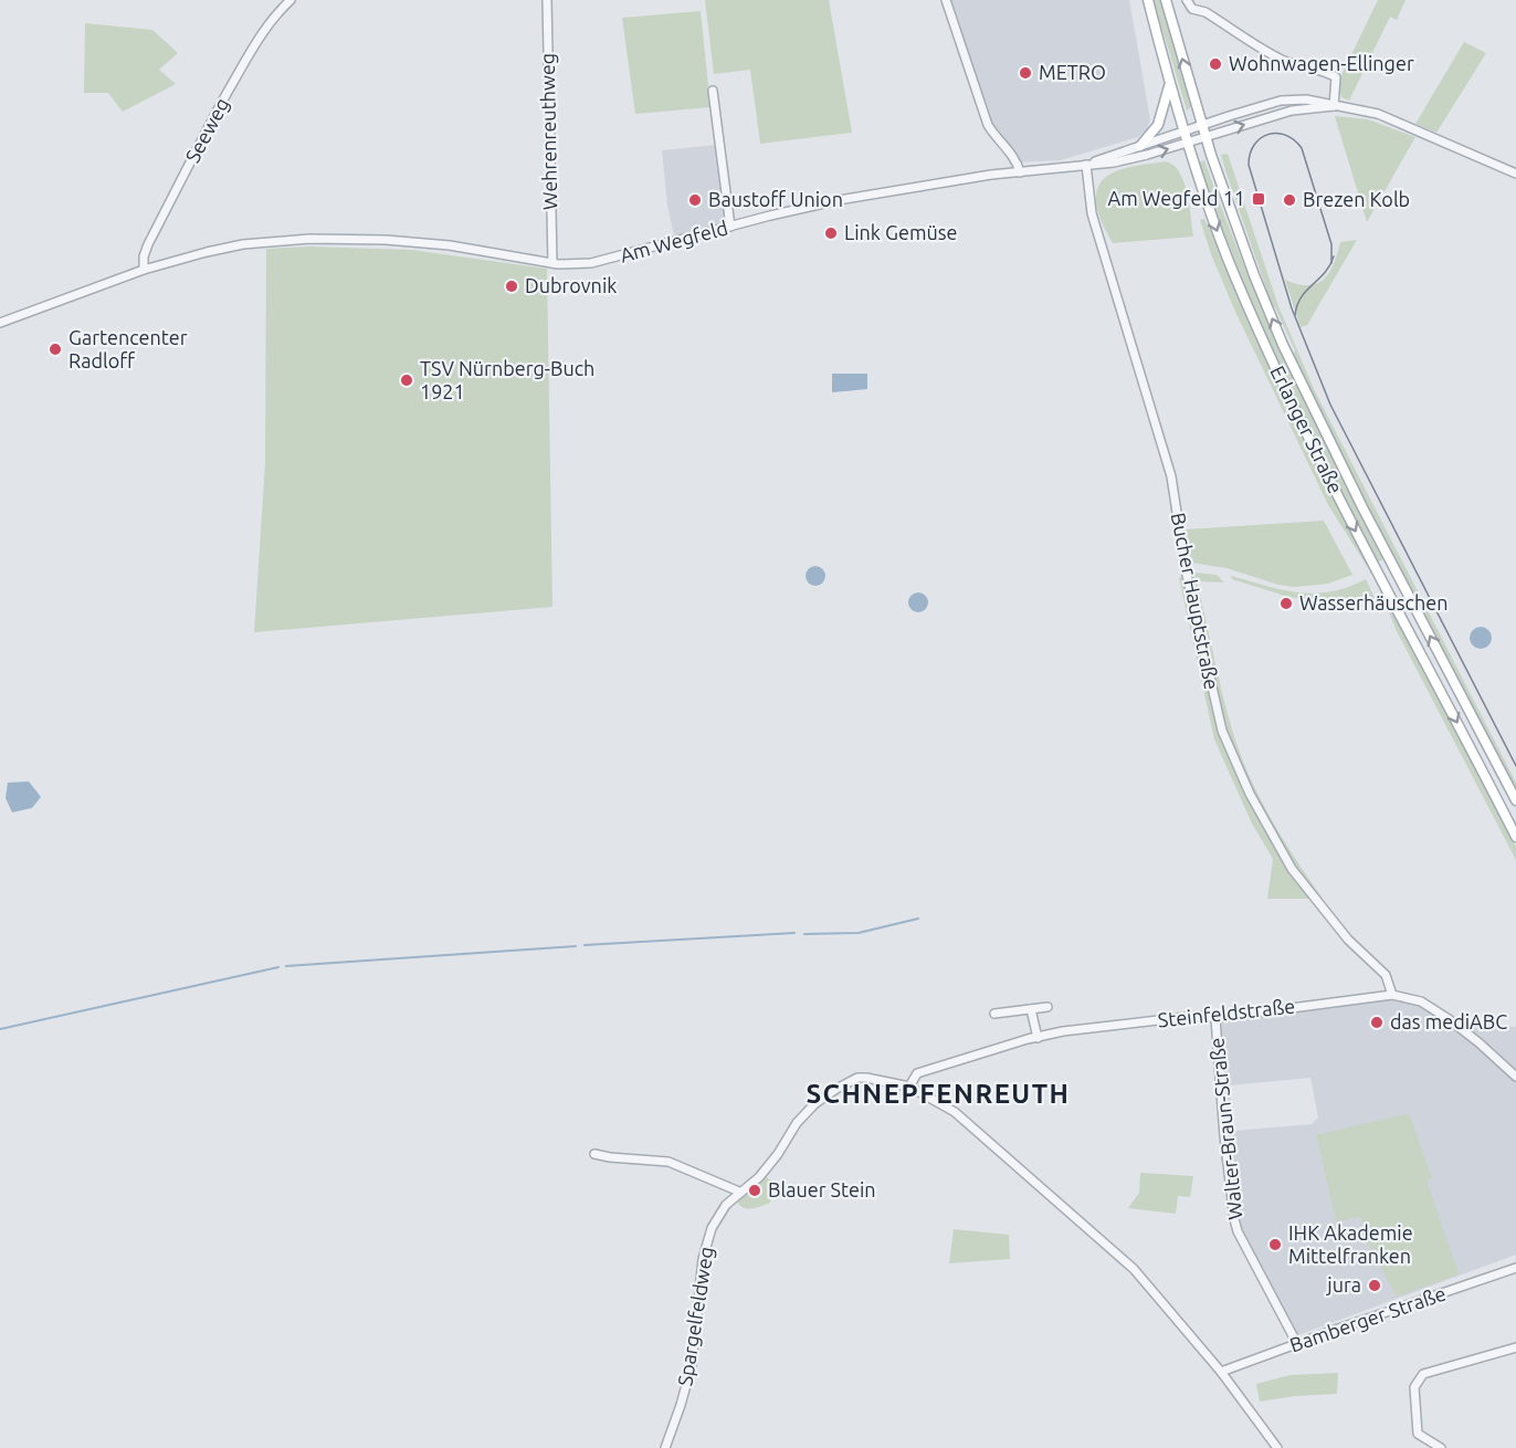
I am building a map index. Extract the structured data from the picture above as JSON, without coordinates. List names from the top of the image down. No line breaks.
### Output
{"streets":{"main road":["Erlanger Straße"],"street":["Seeweg","Wehrenreuthweg","Am Wegfeld","Bucher Hauptstraße","Steinfeldstraße","Walter-Braun-Straße","Spargelfeldweg","Bamberger Straße"]},"crossings":[["Seeweg","Am Wegfeld"],["Wehrenreuthweg","Am Wegfeld"],["Am Wegfeld","Erlanger Straße"],["Am Wegfeld","Bucher Hauptstraße"],["Bucher Hauptstraße","Steinfeldstraße"],["Steinfeldstraße","Walter-Braun-Straße"],["Steinfeldstraße","Spargelfeldweg"],["Walter-Braun-Straße","Bamberger Straße"]],"districts":["SCHNEPFENREUTH"],"places":{"other":["Wohnwagen-Ellinger","METRO","Baustoff Union","Brezen Kolb","Link Gemüse","Dubrovnik","Gartencenter Radloff","TSV Nürnberg-Buch 1921","Wasserhäuschen","das mediABC","Blauer Stein","IHK Akademie Mittelfranken","jura"],"transit":["Am Wegfeld 11"]}}
